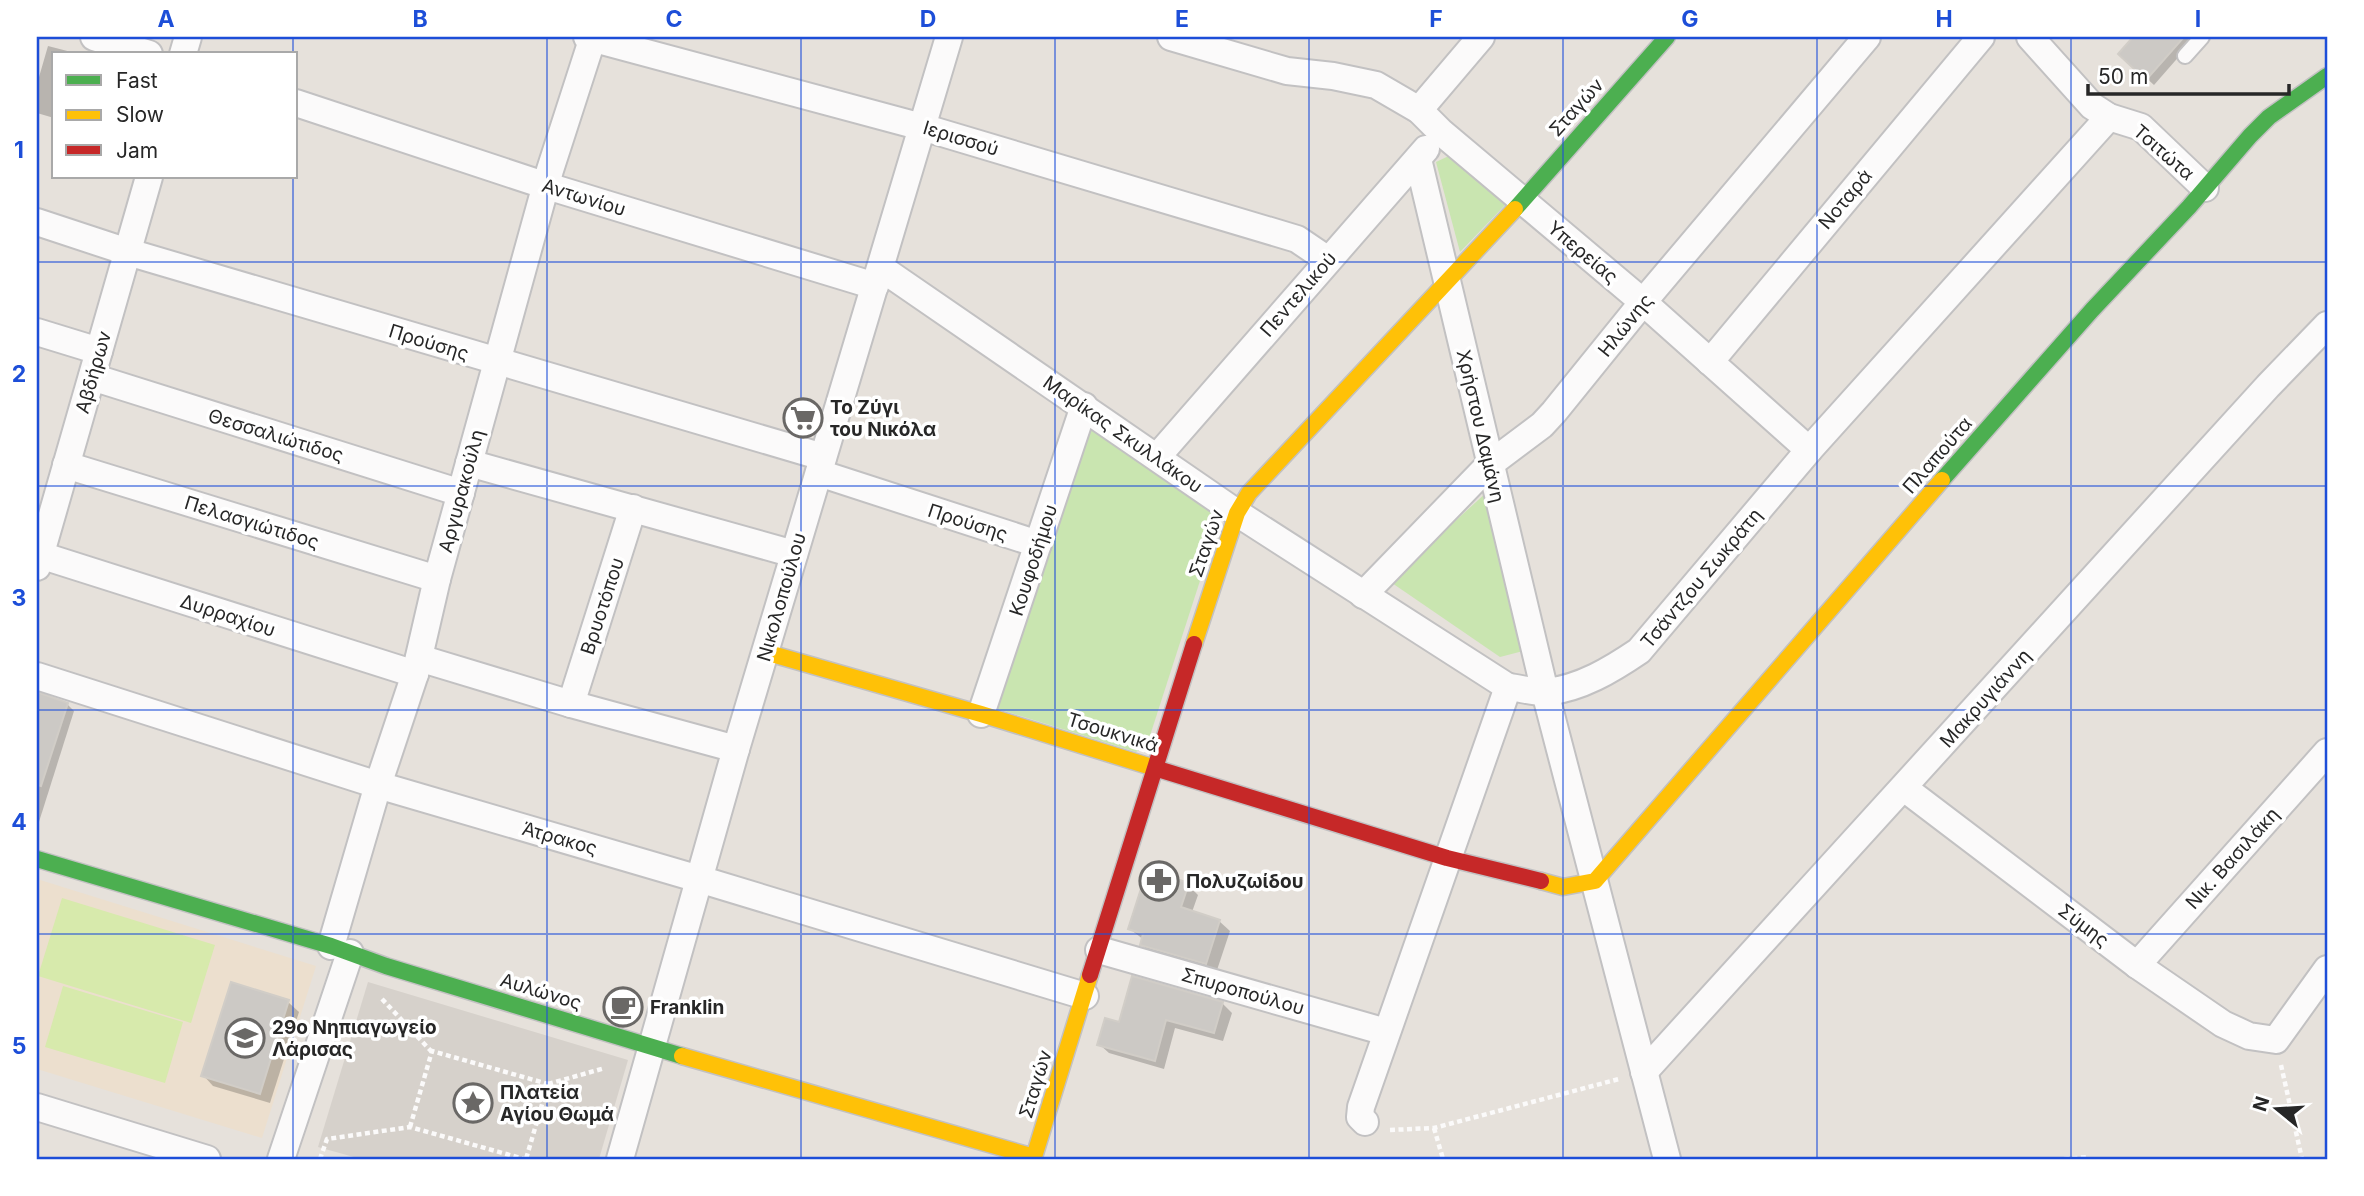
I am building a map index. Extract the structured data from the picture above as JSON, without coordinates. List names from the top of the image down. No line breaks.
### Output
{"streets":{"street":["Σταγών","Ιερισσού","Τσιτώτα","Αντωνίου","Νοταρά","Υπερείας","Πεντελικού","Ηλώνης","Προύσης","Αβδήρων","Χρήστου Δαμάνη","Μαρίκας Σκυλλάκου","Θεσσαλιώτιδος","Πλαπούτα","Αργυρακούλη","Πελασγιώτιδος","Κουφοδήμου","Τσάντζου Σωκράτη","Νικολοπούλου","Βρυοτόπου","Δυρραχίου","Μακρυγιάννη","Τσουκνικά","Άτρακος","Νικ. Βασιλάκη","Σύμης","Αυλώνος","Σπυροπούλου"]},"crossings":[["Σταγών","Υπερείας"],["Σταγών","Χρήστου Δαμάνη"],["Σταγών","Μαρίκας Σκυλλάκου"],["Σταγών","Τσουκνικά"],["Σταγών","Άτρακος"],["Σταγών","Αυλώνος"],["Σταγών","Σπυροπούλου"],["Ιερισσού","Πεντελικού"],["Ιερισσού","Αργυρακούλη"],["Ιερισσού","Νικολοπούλου"],["Τσιτώτα","Πλαπούτα"],["Τσιτώτα","Τσάντζου Σωκράτη"],["Αντωνίου","Μαρίκας Σκυλλάκου"],["Αντωνίου","Αργυρακούλη"],["Αντωνίου","Νικολοπούλου"],["Νοταρά","Υπερείας"],["Υπερείας","Πεντελικού"],["Υπερείας","Ηλώνης"],["Υπερείας","Τσάντζου Σωκράτη"],["Πεντελικού","Χρήστου Δαμάνη"],["Πεντελικού","Μαρίκας Σκυλλάκου"],["Ηλώνης","Χρήστου Δαμάνη"],["Ηλώνης","Μαρίκας Σκυλλάκου"],["Προύσης","Αβδήρων"],["Προύσης","Αργυρακούλη"],["Προύσης","Κουφοδήμου"],["Προύσης","Νικολοπούλου"],["Αβδήρων","Θεσσαλιώτιδος"],["Αβδήρων","Πελασγιώτιδος"],["Αβδήρων","Δυρραχίου"],["Χρήστου Δαμάνη","Πλαπούτα"],["Χρήστου Δαμάνη","Τσάντζου Σωκράτη"],["Χρήστου Δαμάνη","Μακρυγιάννη"],["Χρήστου Δαμάνη","Τσουκνικά"],["Μαρίκας Σκυλλάκου","Κουφοδήμου"],["Μαρίκας Σκυλλάκου","Τσάντζου Σωκράτη"],["Μαρίκας Σκυλλάκου","Νικολοπούλου"],["Θεσσαλιώτιδος","Αργυρακούλη"],["Πλαπούτα","Τσουκνικά"],["Αργυρακούλη","Πελασγιώτιδος"],["Αργυρακούλη","Δυρραχίου"],["Αργυρακούλη","Άτρακος"],["Αργυρακούλη","Αυλώνος"],["Κουφοδήμου","Τσουκνικά"],["Νικολοπούλου","Δυρραχίου"],["Νικολοπούλου","Τσουκνικά"],["Νικολοπούλου","Άτρακος"],["Νικολοπούλου","Αυλώνος"],["Βρυοτόπου","Δυρραχίου"],["Μακρυγιάννη","Σύμης"],["Νικ. Βασιλάκη","Σύμης"]],"places":{"supermarket":["Το Ζύγι του Νικόλα"],"pharmacy":["Πολυζωίδου"],"cafe":["Franklin"],"school or university":["29ο Νηπιαγωγείο Λάρισας"],"place":["Πλατεία Αγίου Θωμά"]},"legend":["Fast","Slow","Jam"],"scale_bar":"50 m","north":"left","grid":{"columns":["A","B","C","D","E","F","G","H","I"],"rows":["1","2","3","4","5"]}}
